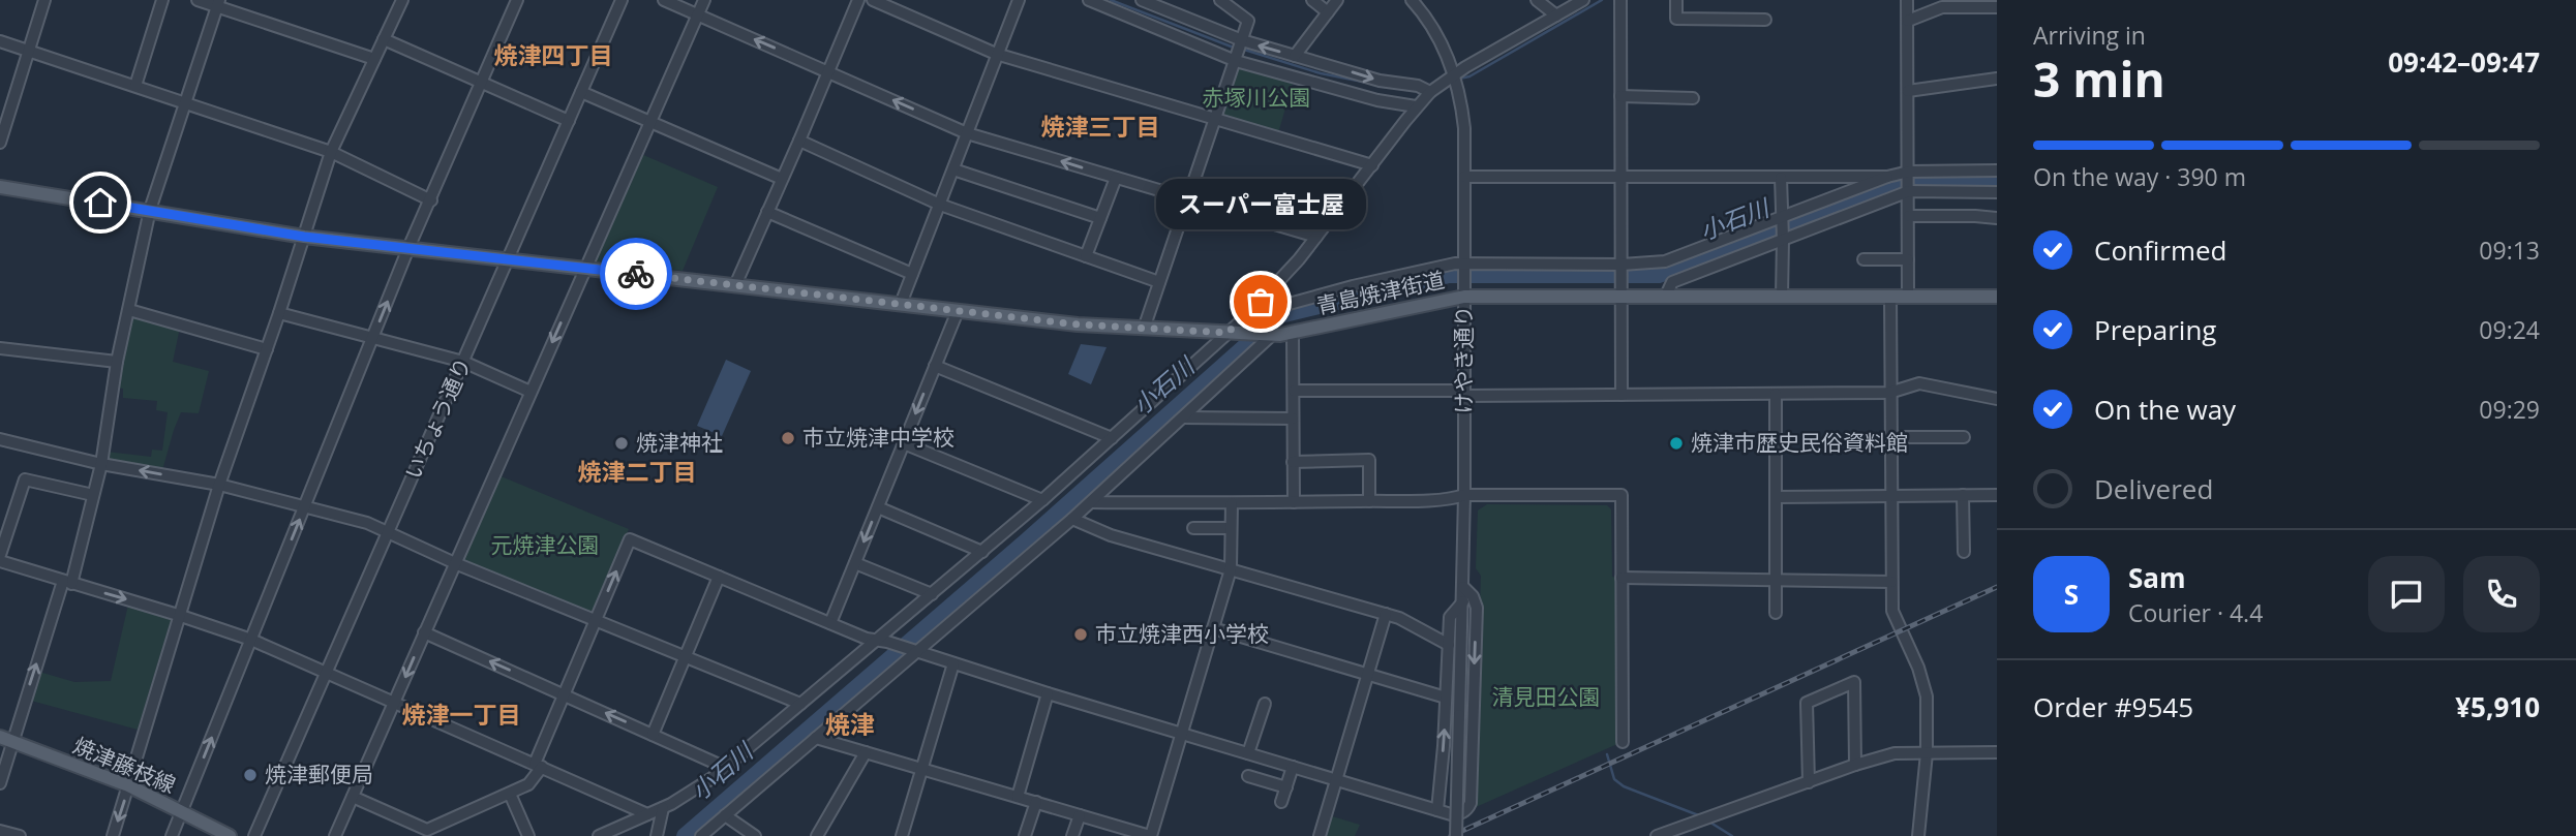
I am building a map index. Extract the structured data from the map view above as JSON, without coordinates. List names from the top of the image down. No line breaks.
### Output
{"streets":{"main road":["青島焼津街道","焼津藤枝線"],"street":["けやき通り","いちょう通り"]},"crossings":[["青島焼津街道","けやき通り"],["青島焼津街道","いちょう通り"]],"districts":["焼津四丁目","焼津三丁目","焼津二丁目","焼津一丁目","焼津"],"water":["小石川"],"parks":["赤塚川公園","元焼津公園","清見田公園"],"places":["スーパー富士屋","市立焼津中学校","焼津神社","焼津市歴史民俗資料館","市立焼津西小学校","焼津郵便局"],"page":{"heading":["3 min","Arriving in","09:42–09:47"],"panel":["Sam","Courier · 4.4","Order #9545","¥5,910"],"bar":"On the way · 390 m","bubble":"スーパー富士屋","list":[["Confirmed","09:13"],["Preparing","09:24"],["On the way","09:29"],"Delivered"],"round":"S"}}
